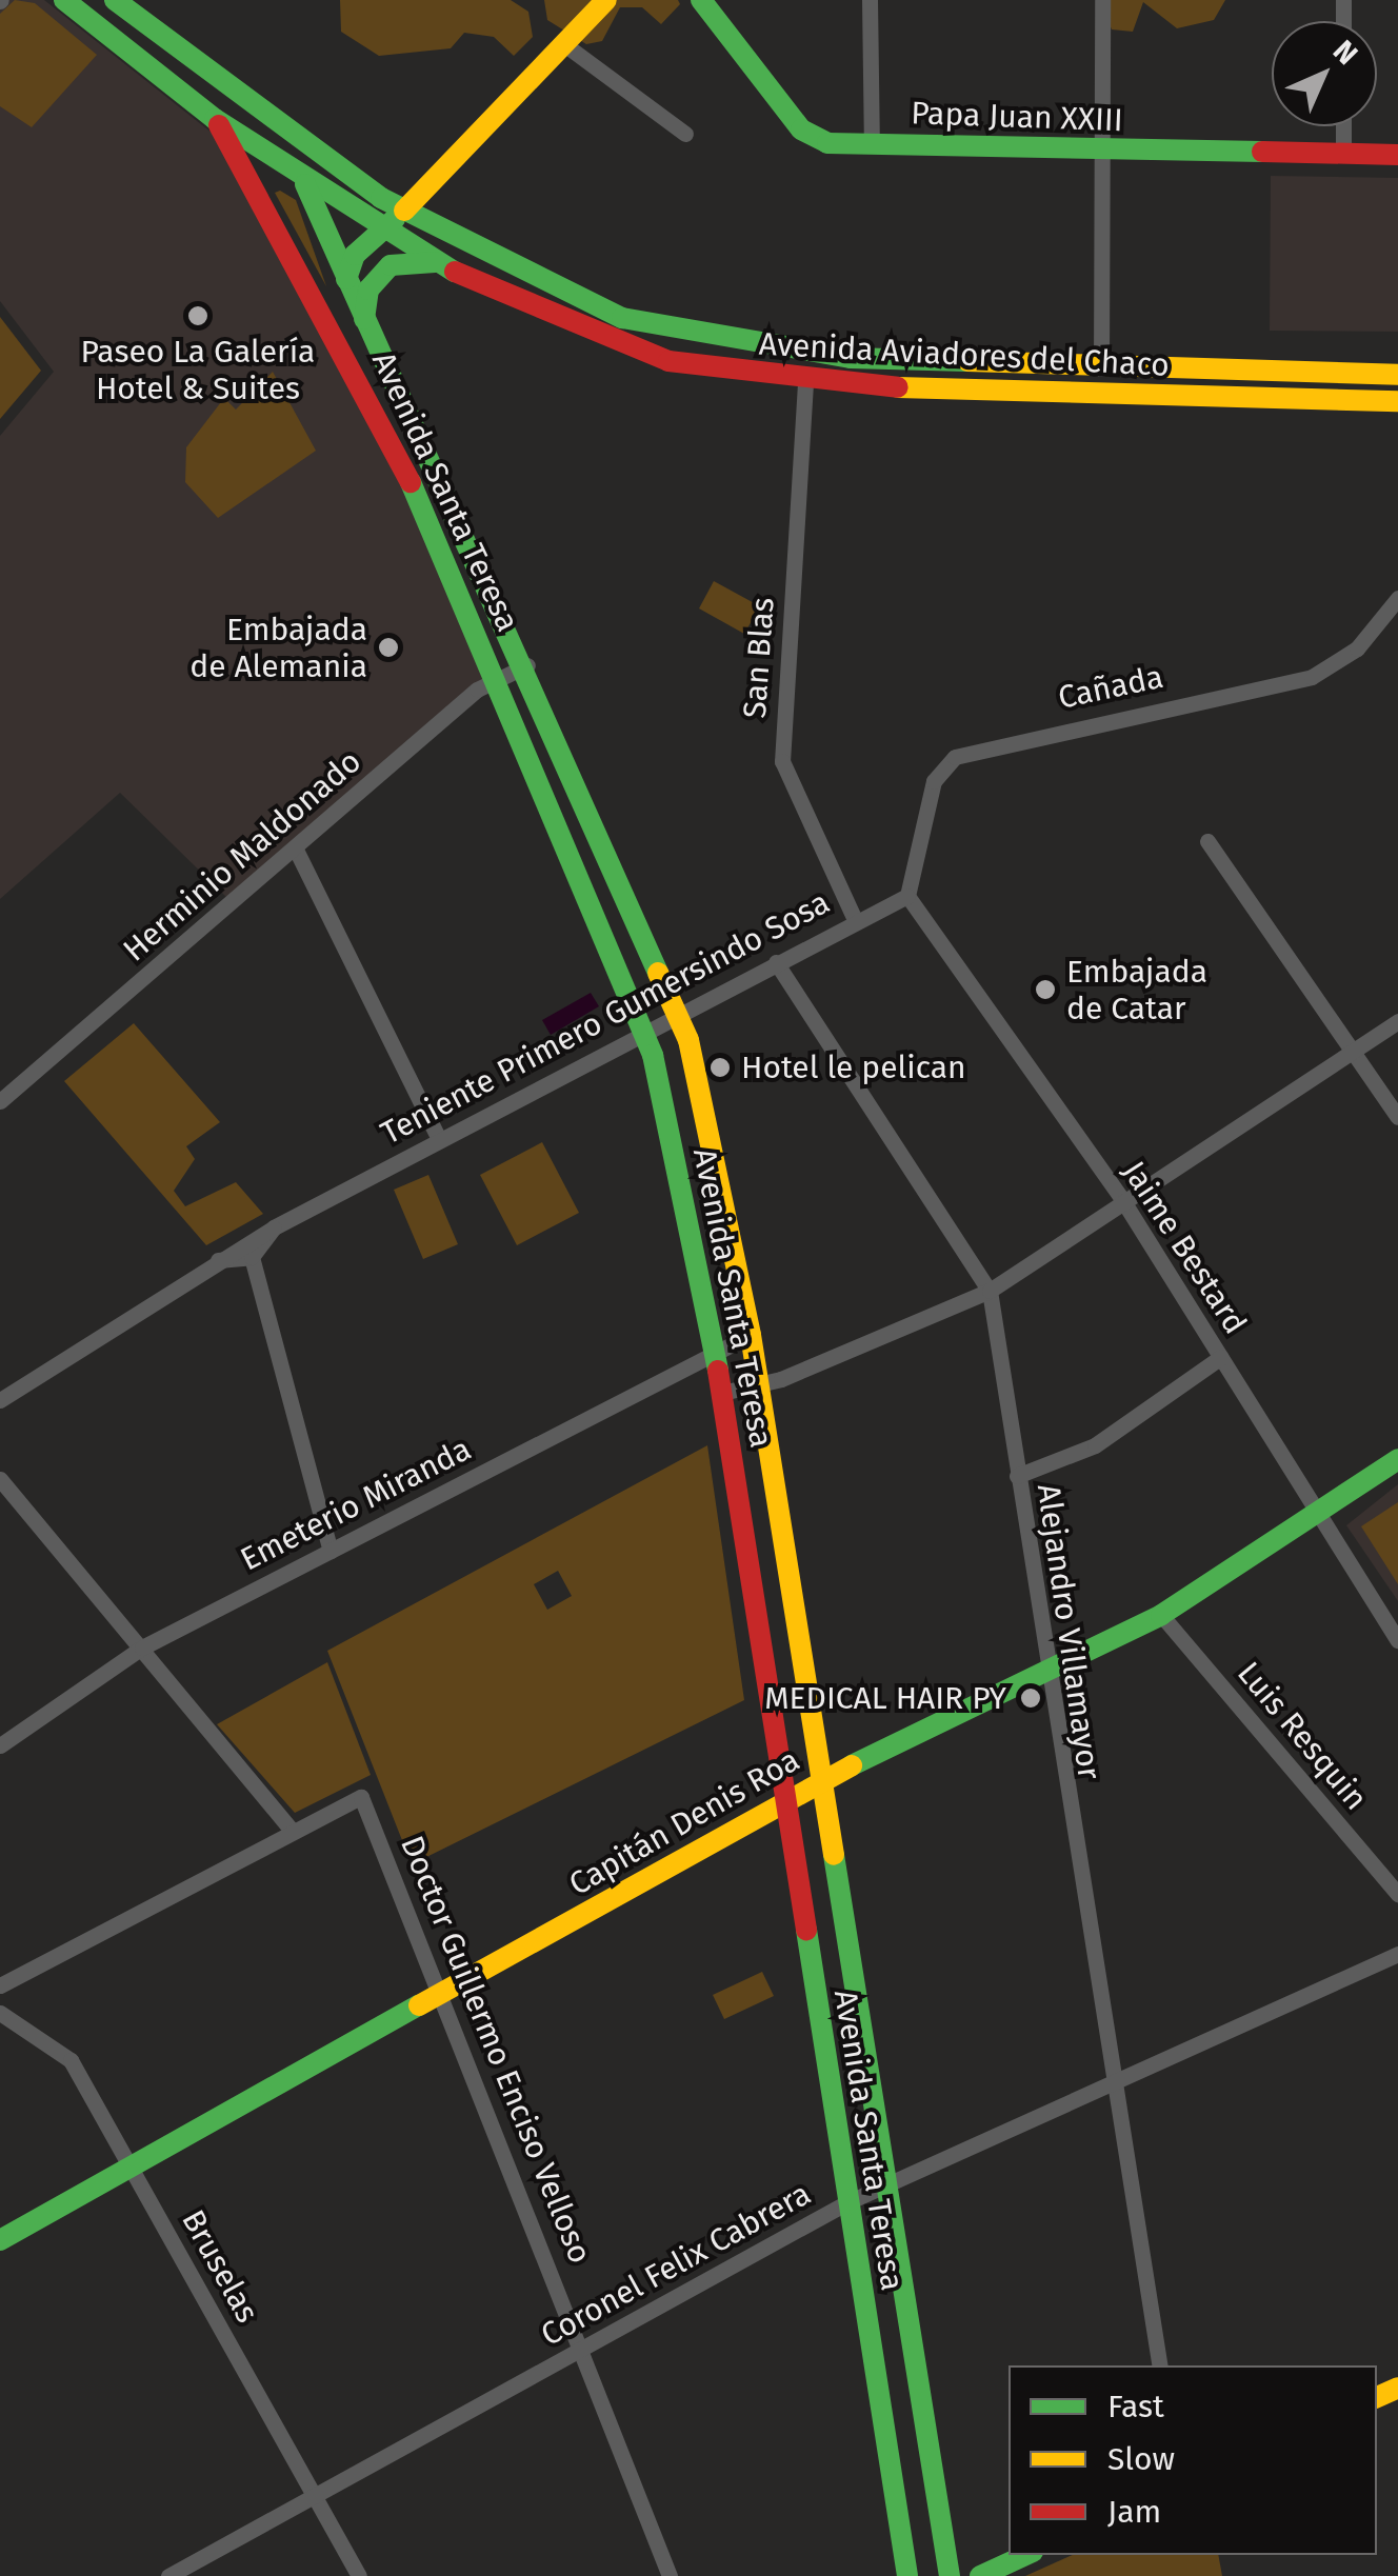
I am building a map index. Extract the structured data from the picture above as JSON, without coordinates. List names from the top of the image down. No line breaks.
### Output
{"streets":{"main road":["Papa Juan XXIII","Avenida Aviadores del Chaco","Avenida Santa Teresa","Capitán Denis Roa"],"street":["San Blas","Cañada","Herminio Maldonado","Teniente Primero Gumersindo Sosa","Jaime Bestard","Emeterio Miranda","Alejandro Villamayor","Luis Resquin","Doctor Guillermo Enciso Velloso","Coronel Felix Cabrera","Bruselas"]},"crossings":[["Avenida Aviadores del Chaco","Avenida Santa Teresa"],["Avenida Aviadores del Chaco","San Blas"],["Avenida Santa Teresa","Herminio Maldonado"],["Avenida Santa Teresa","Teniente Primero Gumersindo Sosa"],["Avenida Santa Teresa","Emeterio Miranda"],["Avenida Santa Teresa","Capitán Denis Roa"],["Avenida Santa Teresa","Coronel Felix Cabrera"],["San Blas","Teniente Primero Gumersindo Sosa"],["Cañada","Teniente Primero Gumersindo Sosa"],["Cañada","Jaime Bestard"],["Teniente Primero Gumersindo Sosa","Jaime Bestard"],["Teniente Primero Gumersindo Sosa","Alejandro Villamayor"],["Jaime Bestard","Capitán Denis Roa"],["Alejandro Villamayor","Capitán Denis Roa"],["Alejandro Villamayor","Coronel Felix Cabrera"],["Luis Resquin","Capitán Denis Roa"],["Capitán Denis Roa","Doctor Guillermo Enciso Velloso"],["Capitán Denis Roa","Bruselas"],["Doctor Guillermo Enciso Velloso","Coronel Felix Cabrera"],["Coronel Felix Cabrera","Bruselas"]],"places":["Paseo La Galería Hotel & Suites","Embajada de Alemania","Embajada de Catar","Hotel le pelican","MEDICAL HAIR PY"],"legend":["Fast","Slow","Jam"],"north":"top right"}
